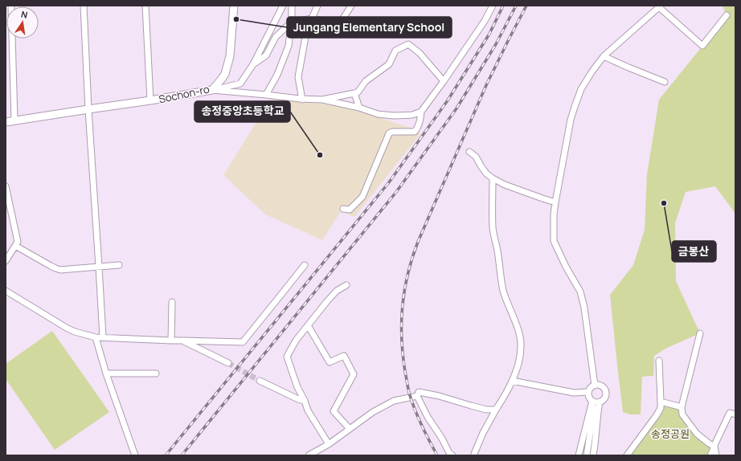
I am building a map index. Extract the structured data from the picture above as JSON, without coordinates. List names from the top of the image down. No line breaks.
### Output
{"streets":{"street":["Sochon-ro"]},"parks":["송정공원"],"places":["Jungang Elementary School","송정중앙초등학교","금봉산"],"north":"top"}
